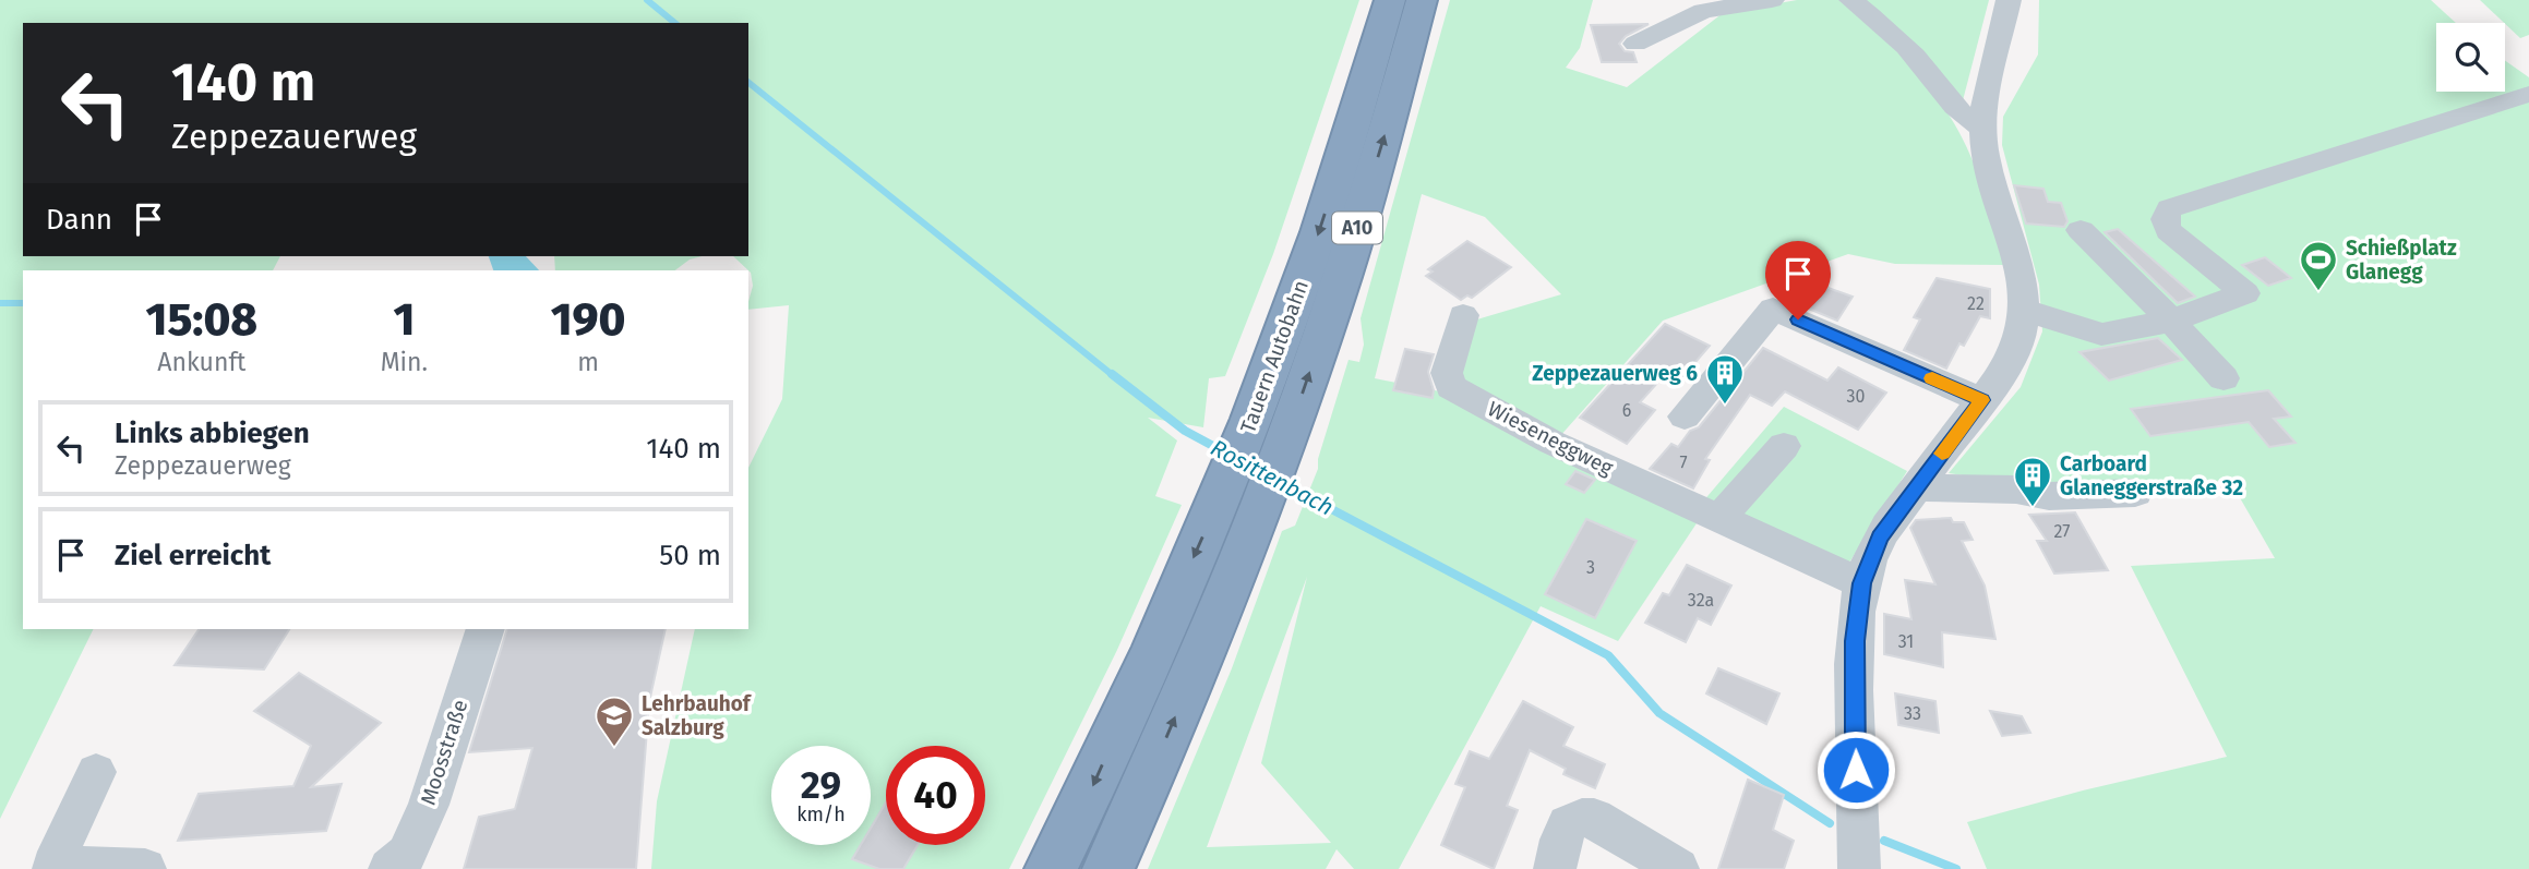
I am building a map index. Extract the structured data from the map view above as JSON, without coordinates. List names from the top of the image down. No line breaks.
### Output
{"streets":{"highway":["A10","Tauern Autobahn"],"street":["Wieseneggweg","Moosstraße"]},"water":["Rosittenbach"],"places":{"sports":["Schießplatz Glanegg"],"building":["Zeppezauerweg 6","Carboard Glaneggerstraße 32"],"school or university":["Lehrbauhof Salzburg"]},"house_numbers":["22","30","6","7","27","3","32a","31","33"],"page":{"turn":["140 m","Zeppezauerweg"],"then":"Dann","eta":["15:08","Ankunft","1","Min.","190","m"],"list":[{"name":"Links abbiegen","note":"Zeppezauerweg","value":"140 m"},{"name":"Ziel erreicht","value":"50 m"}],"speed":"29 km/h","limit":"40"}}
